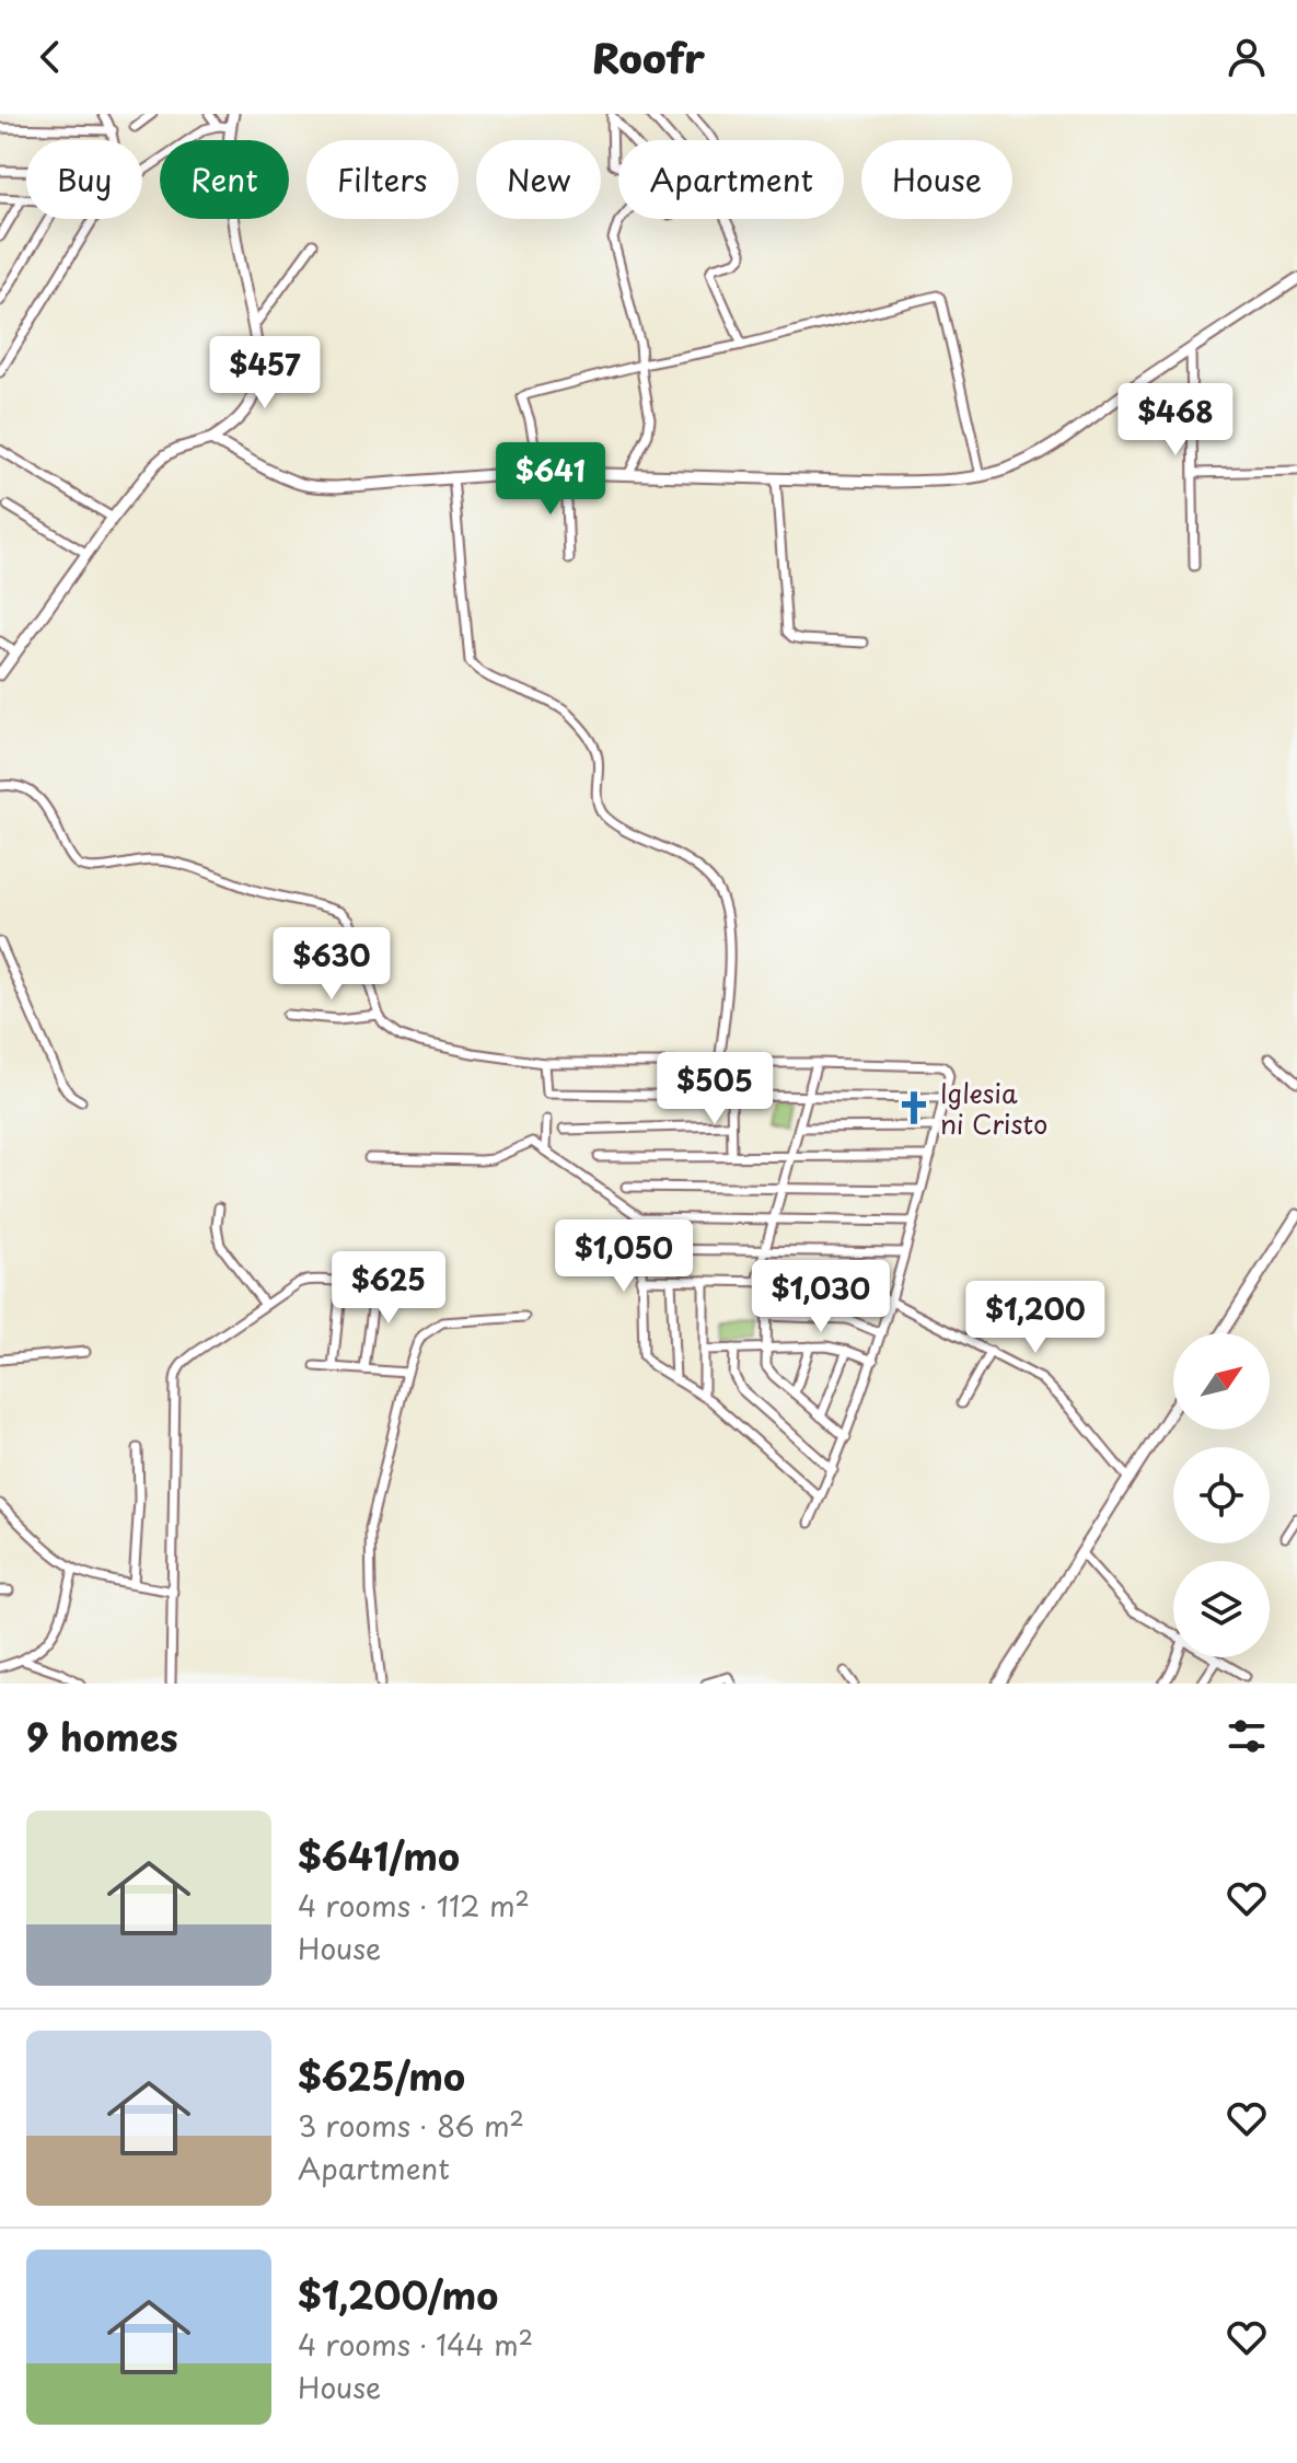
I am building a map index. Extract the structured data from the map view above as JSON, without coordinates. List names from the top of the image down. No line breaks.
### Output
{"places":{"church":["Iglesia ni Cristo"]},"north":"top right","page":{"header":"Roofr","chip":["Buy","Rent","Filters","New","Apartment","House"],"price":["$457","$468","$641","$630","$505","$1,050","$625","$1,030","$1,200"],"heading":"9 homes","list":[{"name":"$641/mo","note":"4 rooms · 112 m² · House"},{"name":"$625/mo","note":"3 rooms · 86 m² · Apartment"},{"name":"$1,200/mo","note":"4 rooms · 144 m² · House"}]}}
